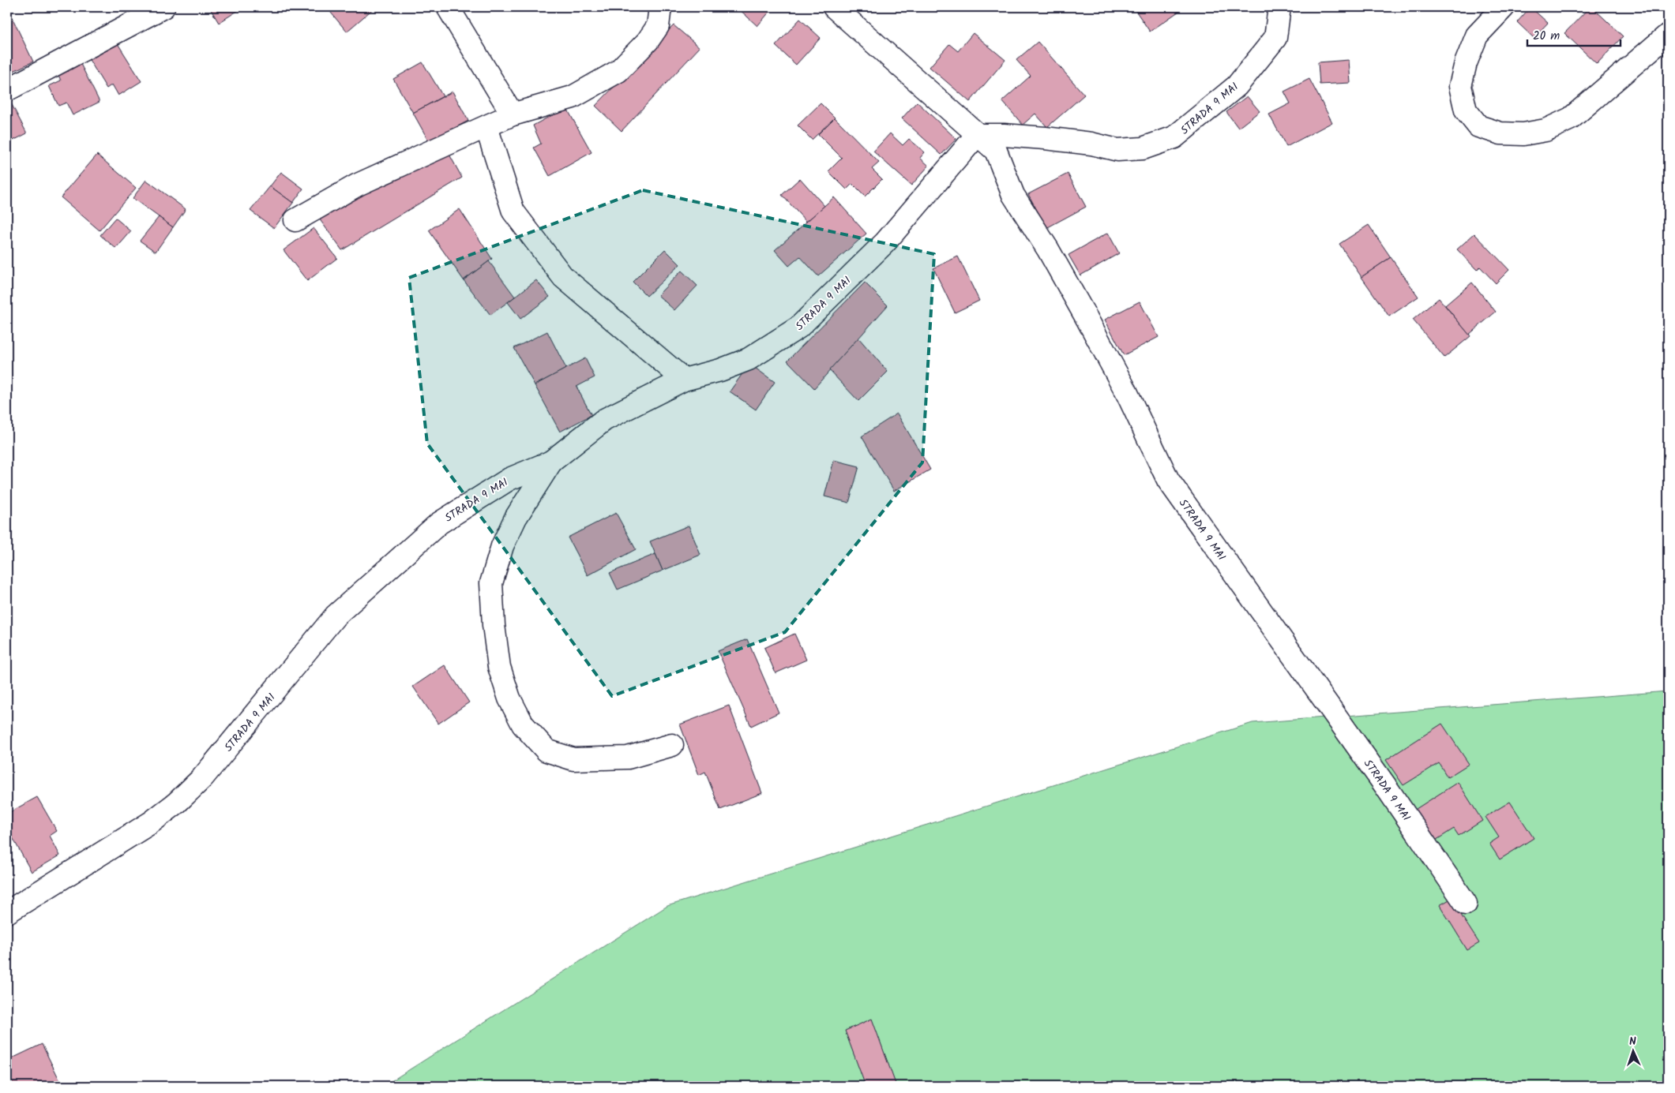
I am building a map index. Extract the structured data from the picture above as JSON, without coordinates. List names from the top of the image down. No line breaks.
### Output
{"streets":{"street":["STRADA 9 MAI"]},"scale_bar":"20 m","north":"top"}
